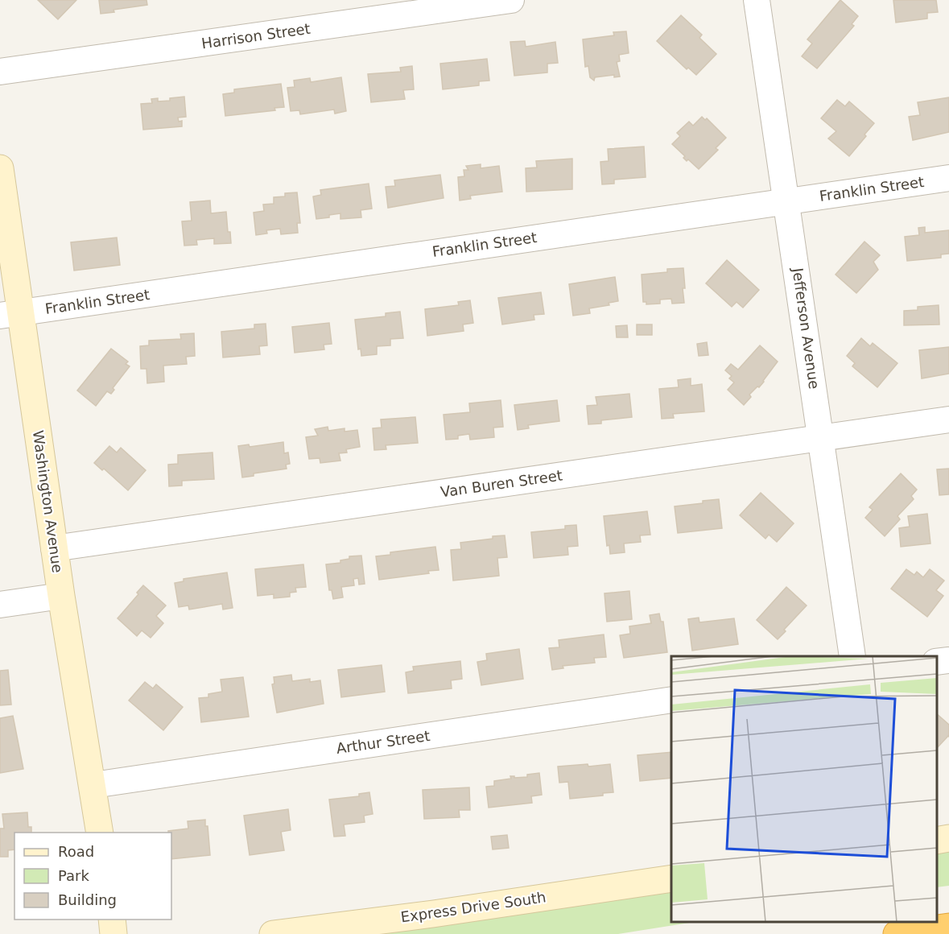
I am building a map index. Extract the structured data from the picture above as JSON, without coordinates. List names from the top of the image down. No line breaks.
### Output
{"streets":{"street":["Harrison Street","Franklin Street","Jefferson Avenue","Van Buren Street","Washington Avenue","Arthur Street","Express Drive South"]},"crossings":[["Franklin Street","Jefferson Avenue"],["Franklin Street","Washington Avenue"],["Jefferson Avenue","Van Buren Street"],["Van Buren Street","Washington Avenue"],["Washington Avenue","Arthur Street"]],"legend":["Road","Park","Building"]}
